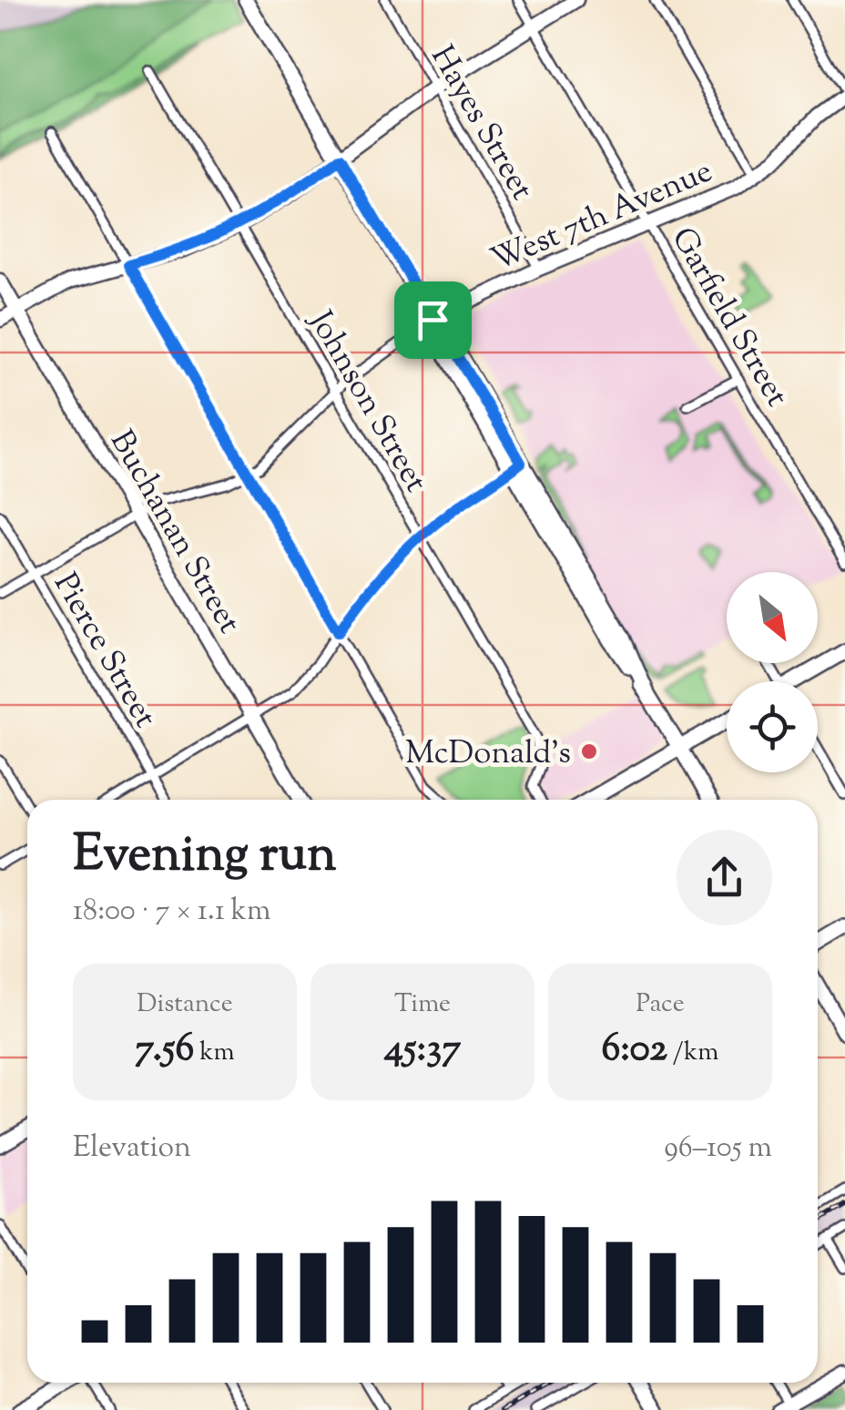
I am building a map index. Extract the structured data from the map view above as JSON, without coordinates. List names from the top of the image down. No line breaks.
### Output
{"streets":{"street":["Hayes Street","West 7th Avenue","Garfield Street","Johnson Street","Buchanan Street","Pierce Street"]},"crossings":[["Hayes Street","West 7th Avenue"],["West 7th Avenue","Garfield Street"],["West 7th Avenue","Johnson Street"],["West 7th Avenue","Buchanan Street"],["West 7th Avenue","Pierce Street"]],"places":["McDonald's"],"north":"bottom right","page":{"heading":["Evening run","18:00 · 7 × 1.1 km"],"stats":[["Distance","7.56 km"],["Time","45:37"],["Pace","6:02 /km"]],"chart":["Elevation","96–105 m"]}}
